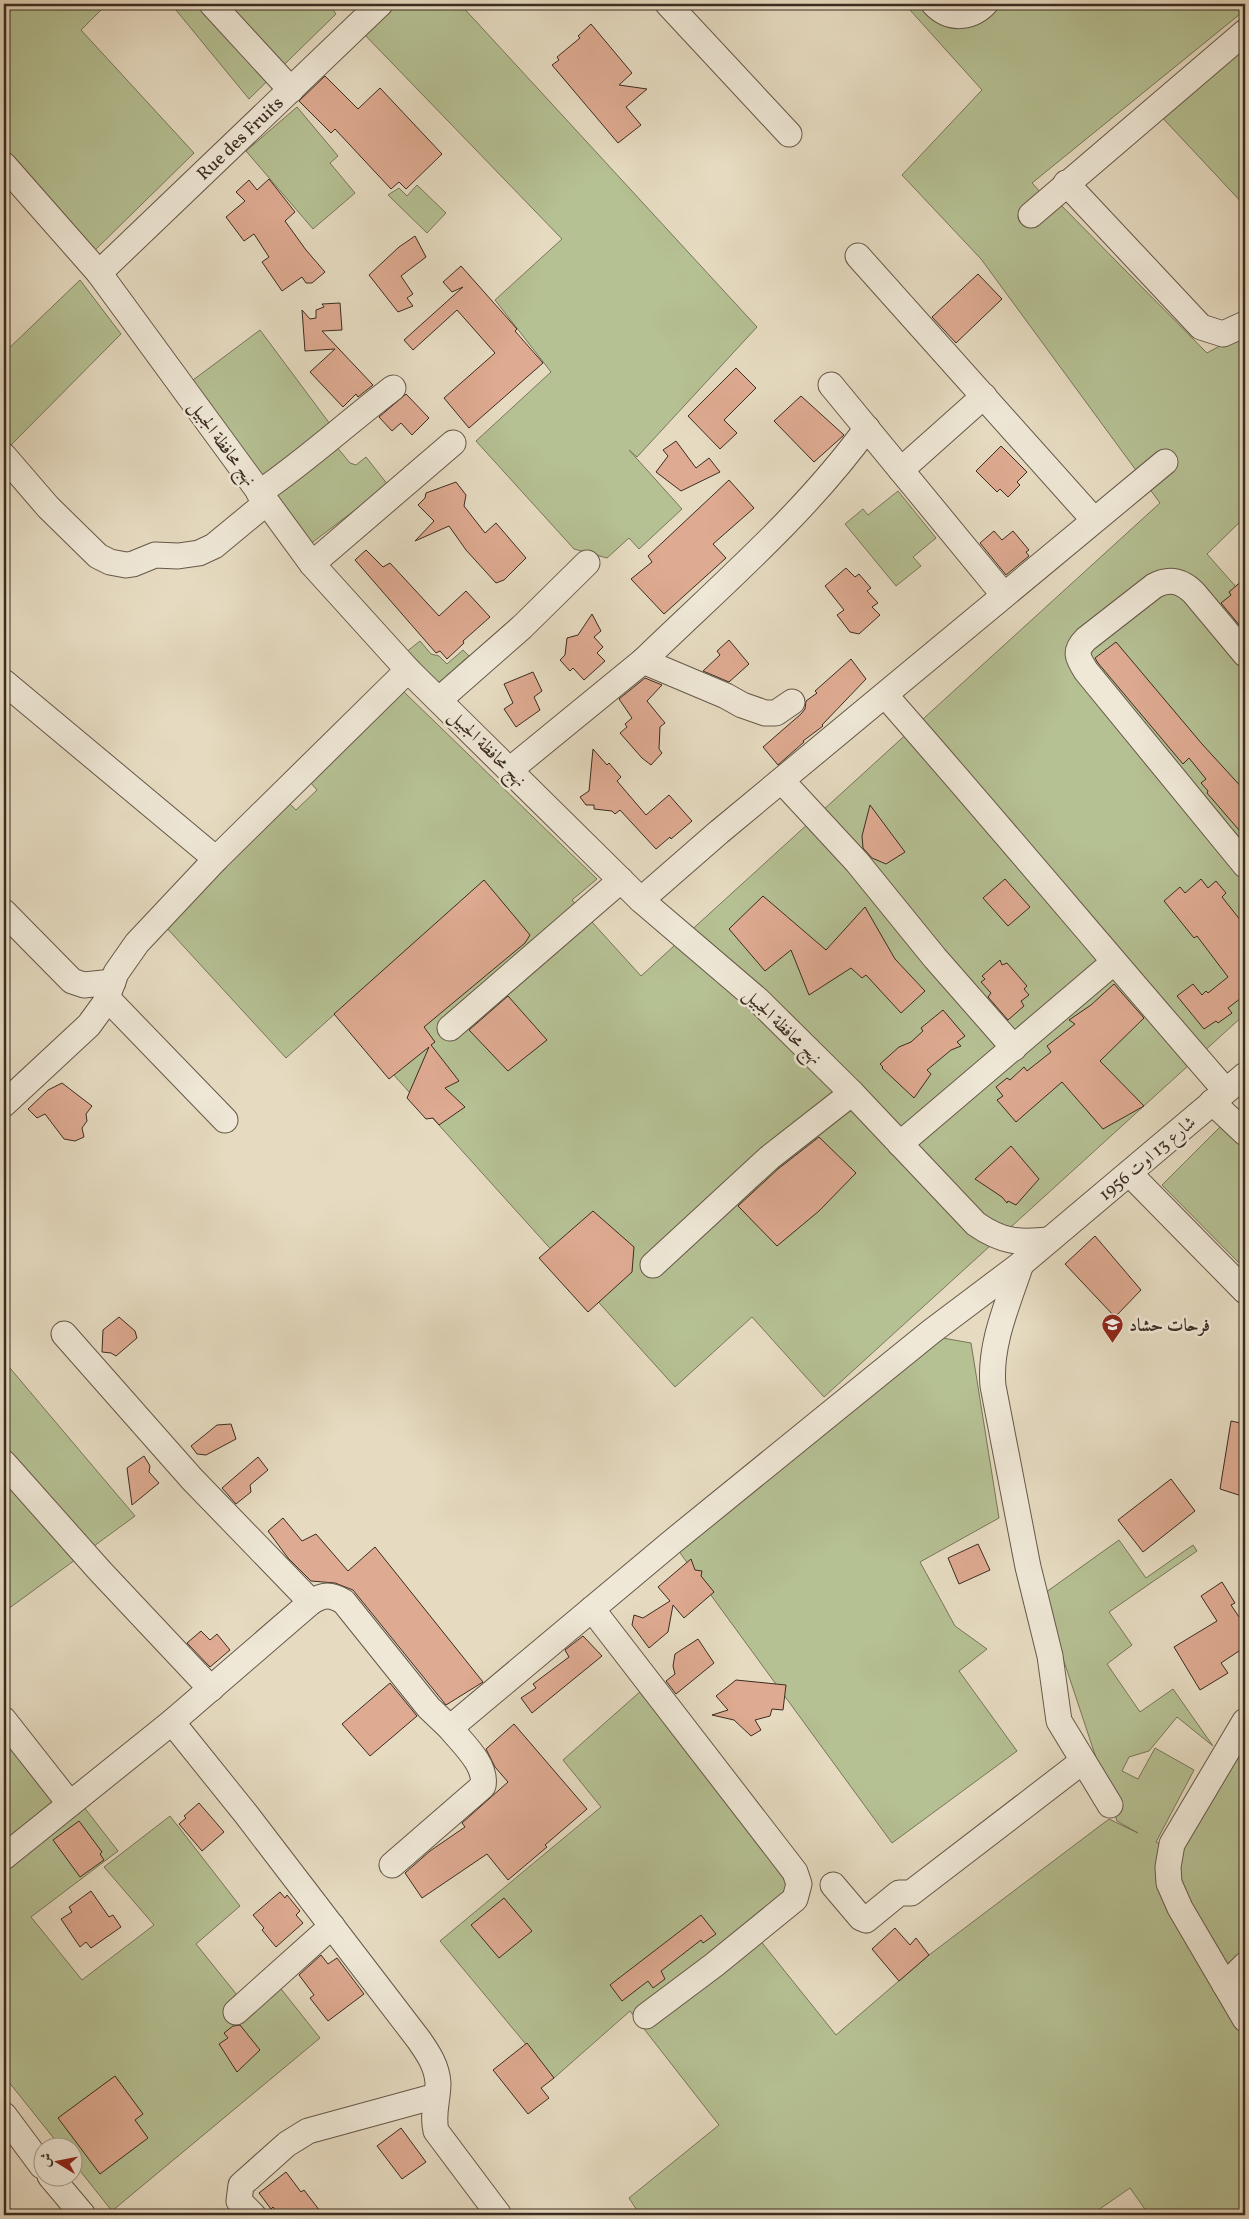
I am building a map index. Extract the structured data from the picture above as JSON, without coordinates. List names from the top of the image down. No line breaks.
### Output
{"streets":{"street":["Rue des Fruits","نهج محافظة الجبيل","شارع 13 اوت 1956"]},"crossings":[["Rue des Fruits","نهج محافظة الجبيل"],["نهج محافظة الجبيل","شارع 13 اوت 1956"]],"places":{"school or university":["فرحات حشاد"]},"north":"left"}
